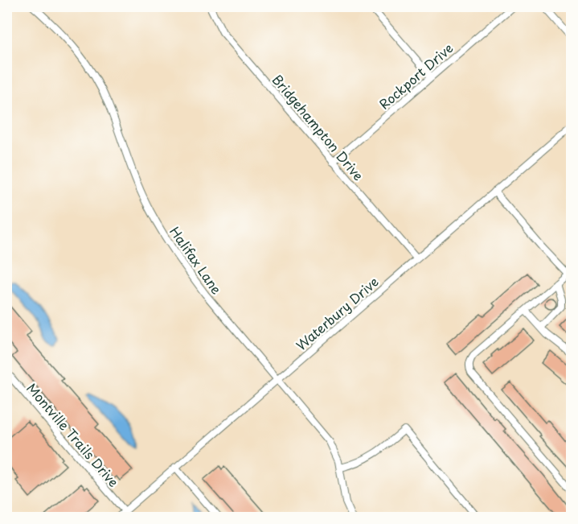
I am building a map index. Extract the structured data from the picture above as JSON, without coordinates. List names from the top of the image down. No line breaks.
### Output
{"streets":{"street":["Rockport Drive","Bridgehampton Drive","Halifax Lane","Waterbury Drive","Montville Trails Drive"]},"crossings":[["Rockport Drive","Bridgehampton Drive"],["Bridgehampton Drive","Waterbury Drive"],["Halifax Lane","Waterbury Drive"],["Waterbury Drive","Montville Trails Drive"]]}
